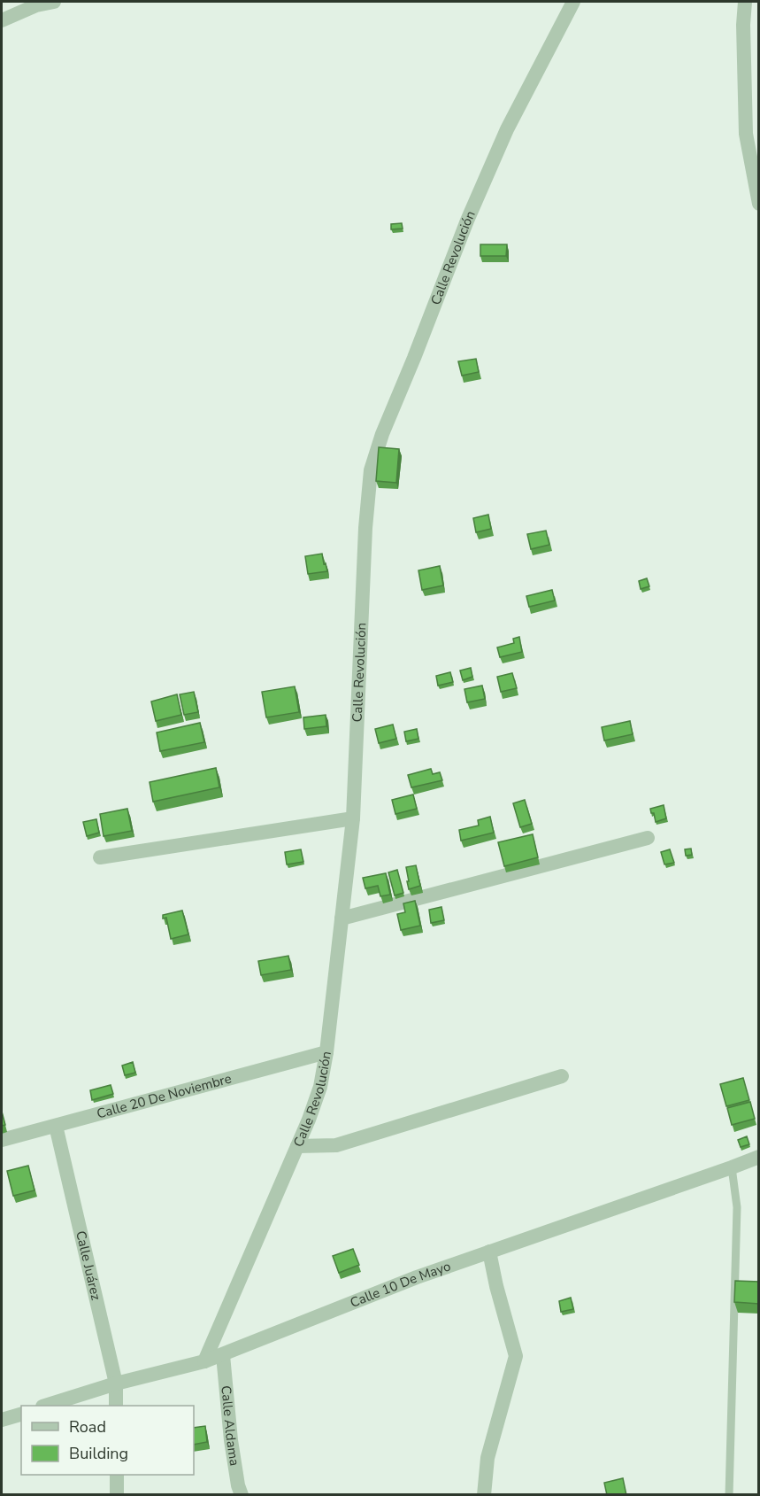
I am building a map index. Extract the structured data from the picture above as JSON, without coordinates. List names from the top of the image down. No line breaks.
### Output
{"streets":{"street":["Calle Revolución","Calle 20 De Noviembre","Calle Juárez","Calle 10 De Mayo","Calle Aldama"]},"crossings":[["Calle Revolución","Calle 20 De Noviembre"],["Calle Revolución","Calle 10 De Mayo"],["Calle 20 De Noviembre","Calle Juárez"],["Calle Juárez","Calle 10 De Mayo"],["Calle 10 De Mayo","Calle Aldama"]],"legend":["Road","Building"]}
